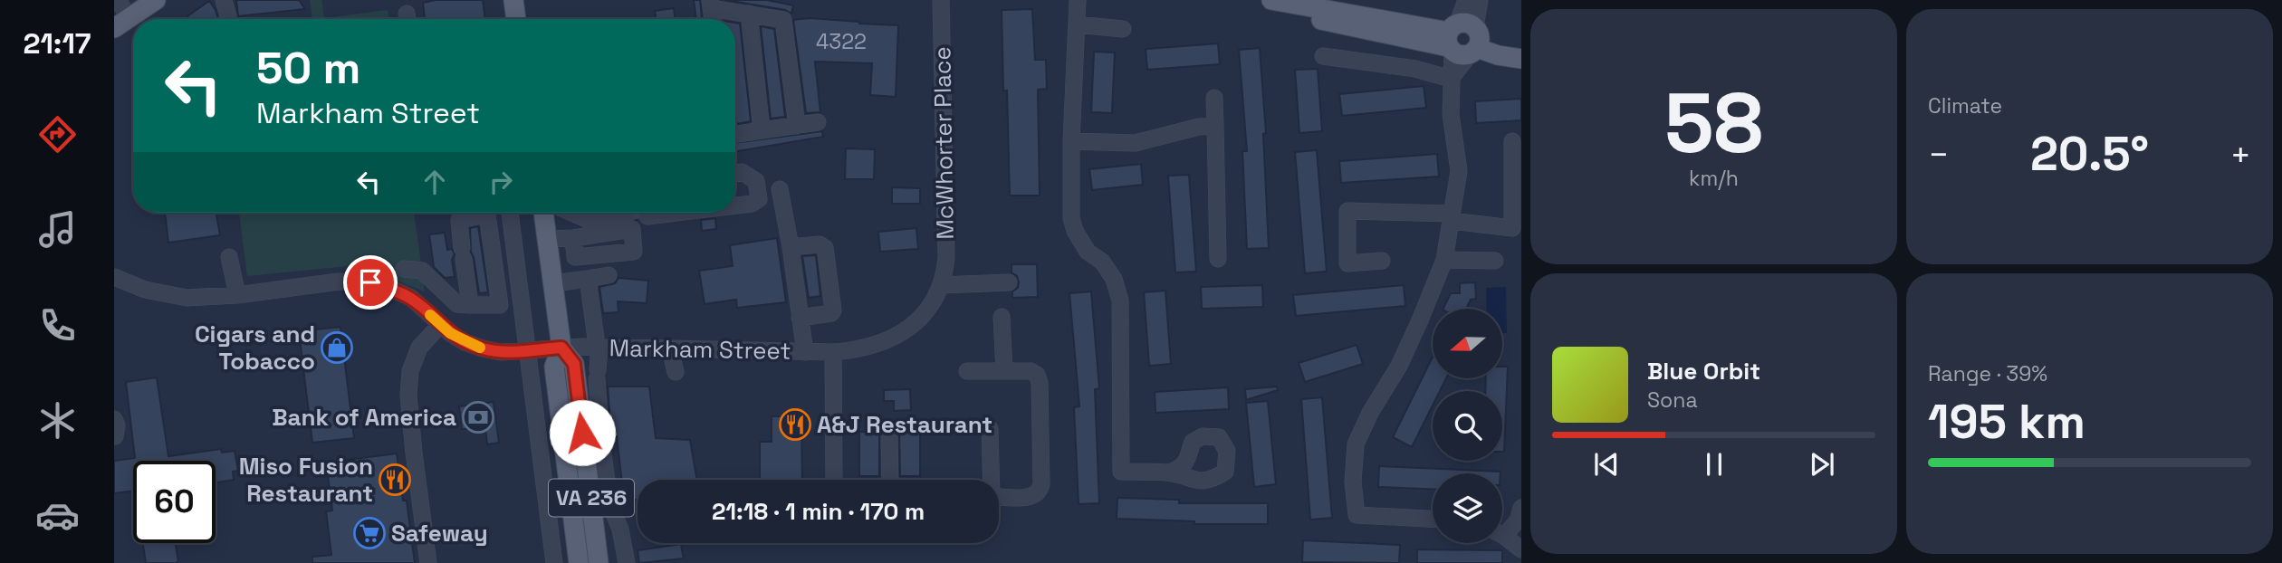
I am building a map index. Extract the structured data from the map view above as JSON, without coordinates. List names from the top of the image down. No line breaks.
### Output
{"streets":{"main road":["VA 236"],"street":["McWhorter Place","Markham Street"]},"crossings":[["McWhorter Place","Markham Street"],["Markham Street","VA 236"]],"places":{"shop":["Cigars and Tobacco"],"bank":["Bank of America"],"restaurant":["A&J Restaurant","Miso Fusion Restaurant"],"supermarket":["Safeway"]},"house_numbers":["4322"],"north":"left","page":{"tabs":"21:17","tile":[["58","km/h"],"Climate",["Range · 39%","195 km"]],"turn":["50 m","Markham Street"],"heat":["−","20.5°","+"],"song":["Blue Orbit","Sona"],"limit":"60","trip":"21:18 · 1 min · 170 m"}}
